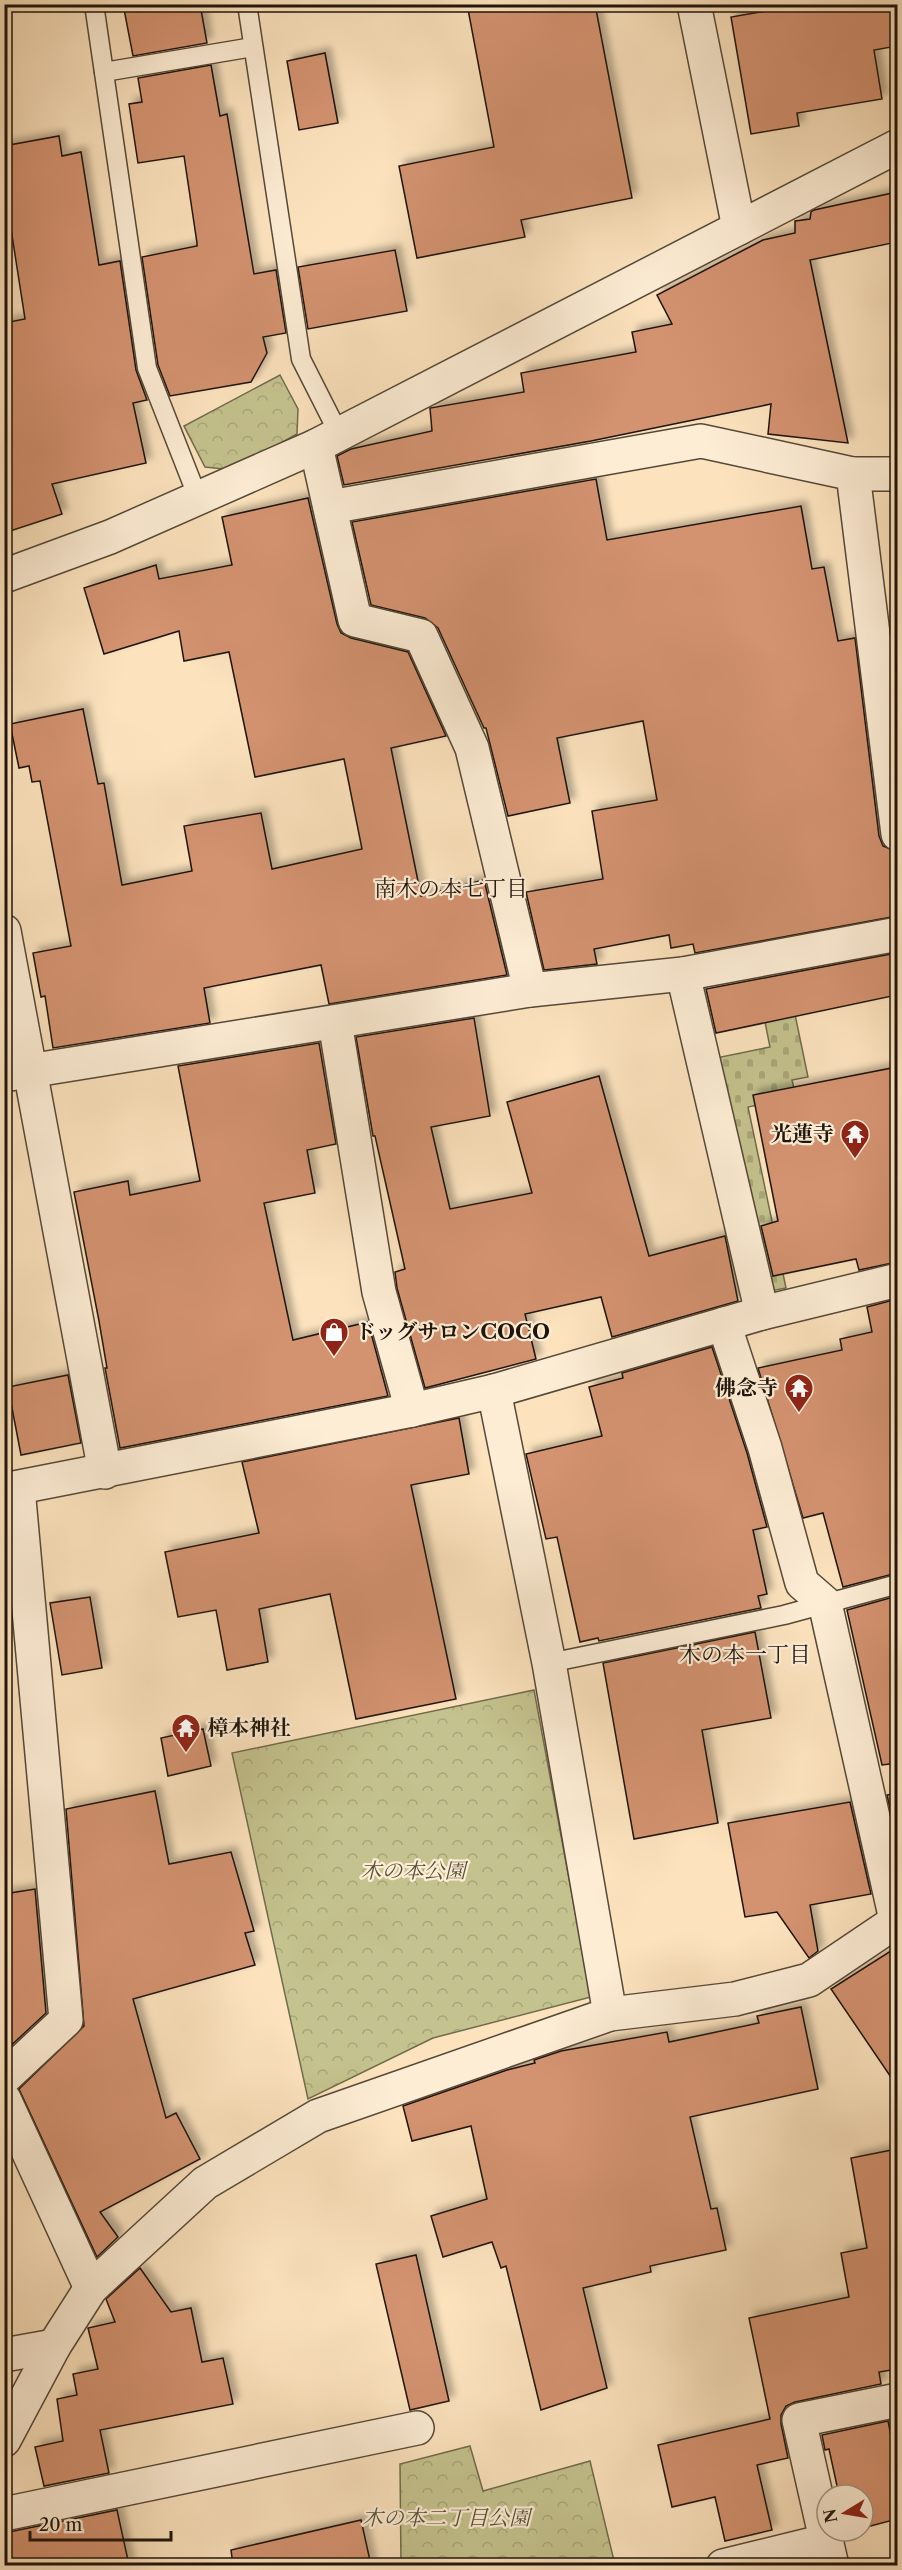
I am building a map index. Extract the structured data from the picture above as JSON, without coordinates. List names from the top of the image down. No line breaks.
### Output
{"districts":["南木の本七丁目","木の本一丁目"],"parks":["木の本公園","木の本二丁目公園"],"places":{"temple":["光蓮寺","佛念寺","樟本神社"],"shop":["ドッグサロンCOCO"]},"scale_bar":"20 m","north":"left"}
